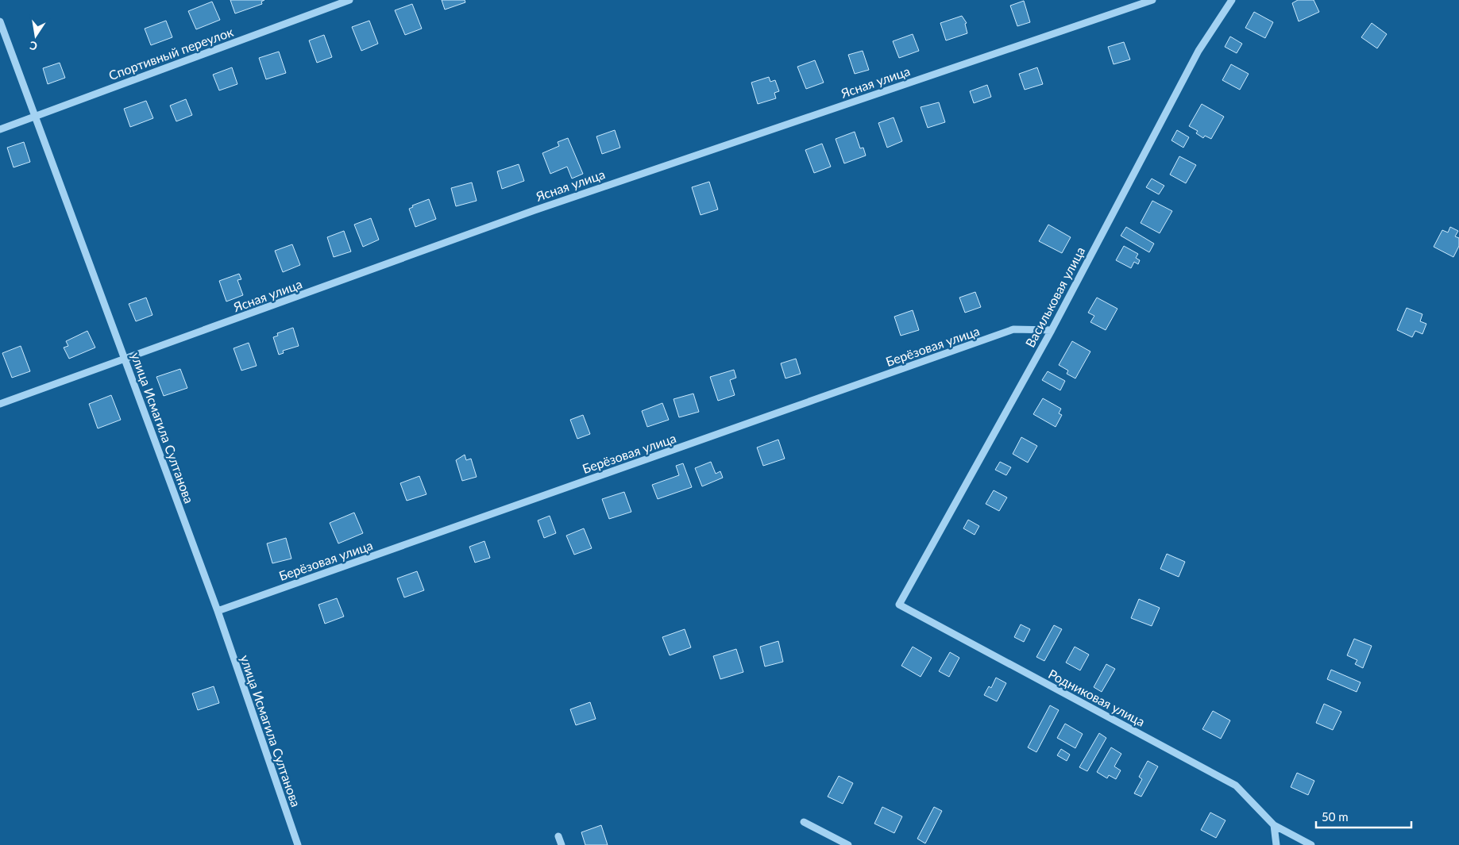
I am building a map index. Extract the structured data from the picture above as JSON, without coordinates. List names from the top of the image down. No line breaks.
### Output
{"streets":{"street":["Спортивный переулок","Ясная улица","Васильковая улица","Берёзовая улица","улица Исмагила Султанова","Родниковая улица"]},"crossings":[["Спортивный переулок","улица Исмагила Султанова"],["Ясная улица","улица Исмагила Султанова"],["Васильковая улица","Берёзовая улица"],["Васильковая улица","Родниковая улица"],["Берёзовая улица","улица Исмагила Султанова"]],"scale_bar":"50 m","north":"bottom"}
